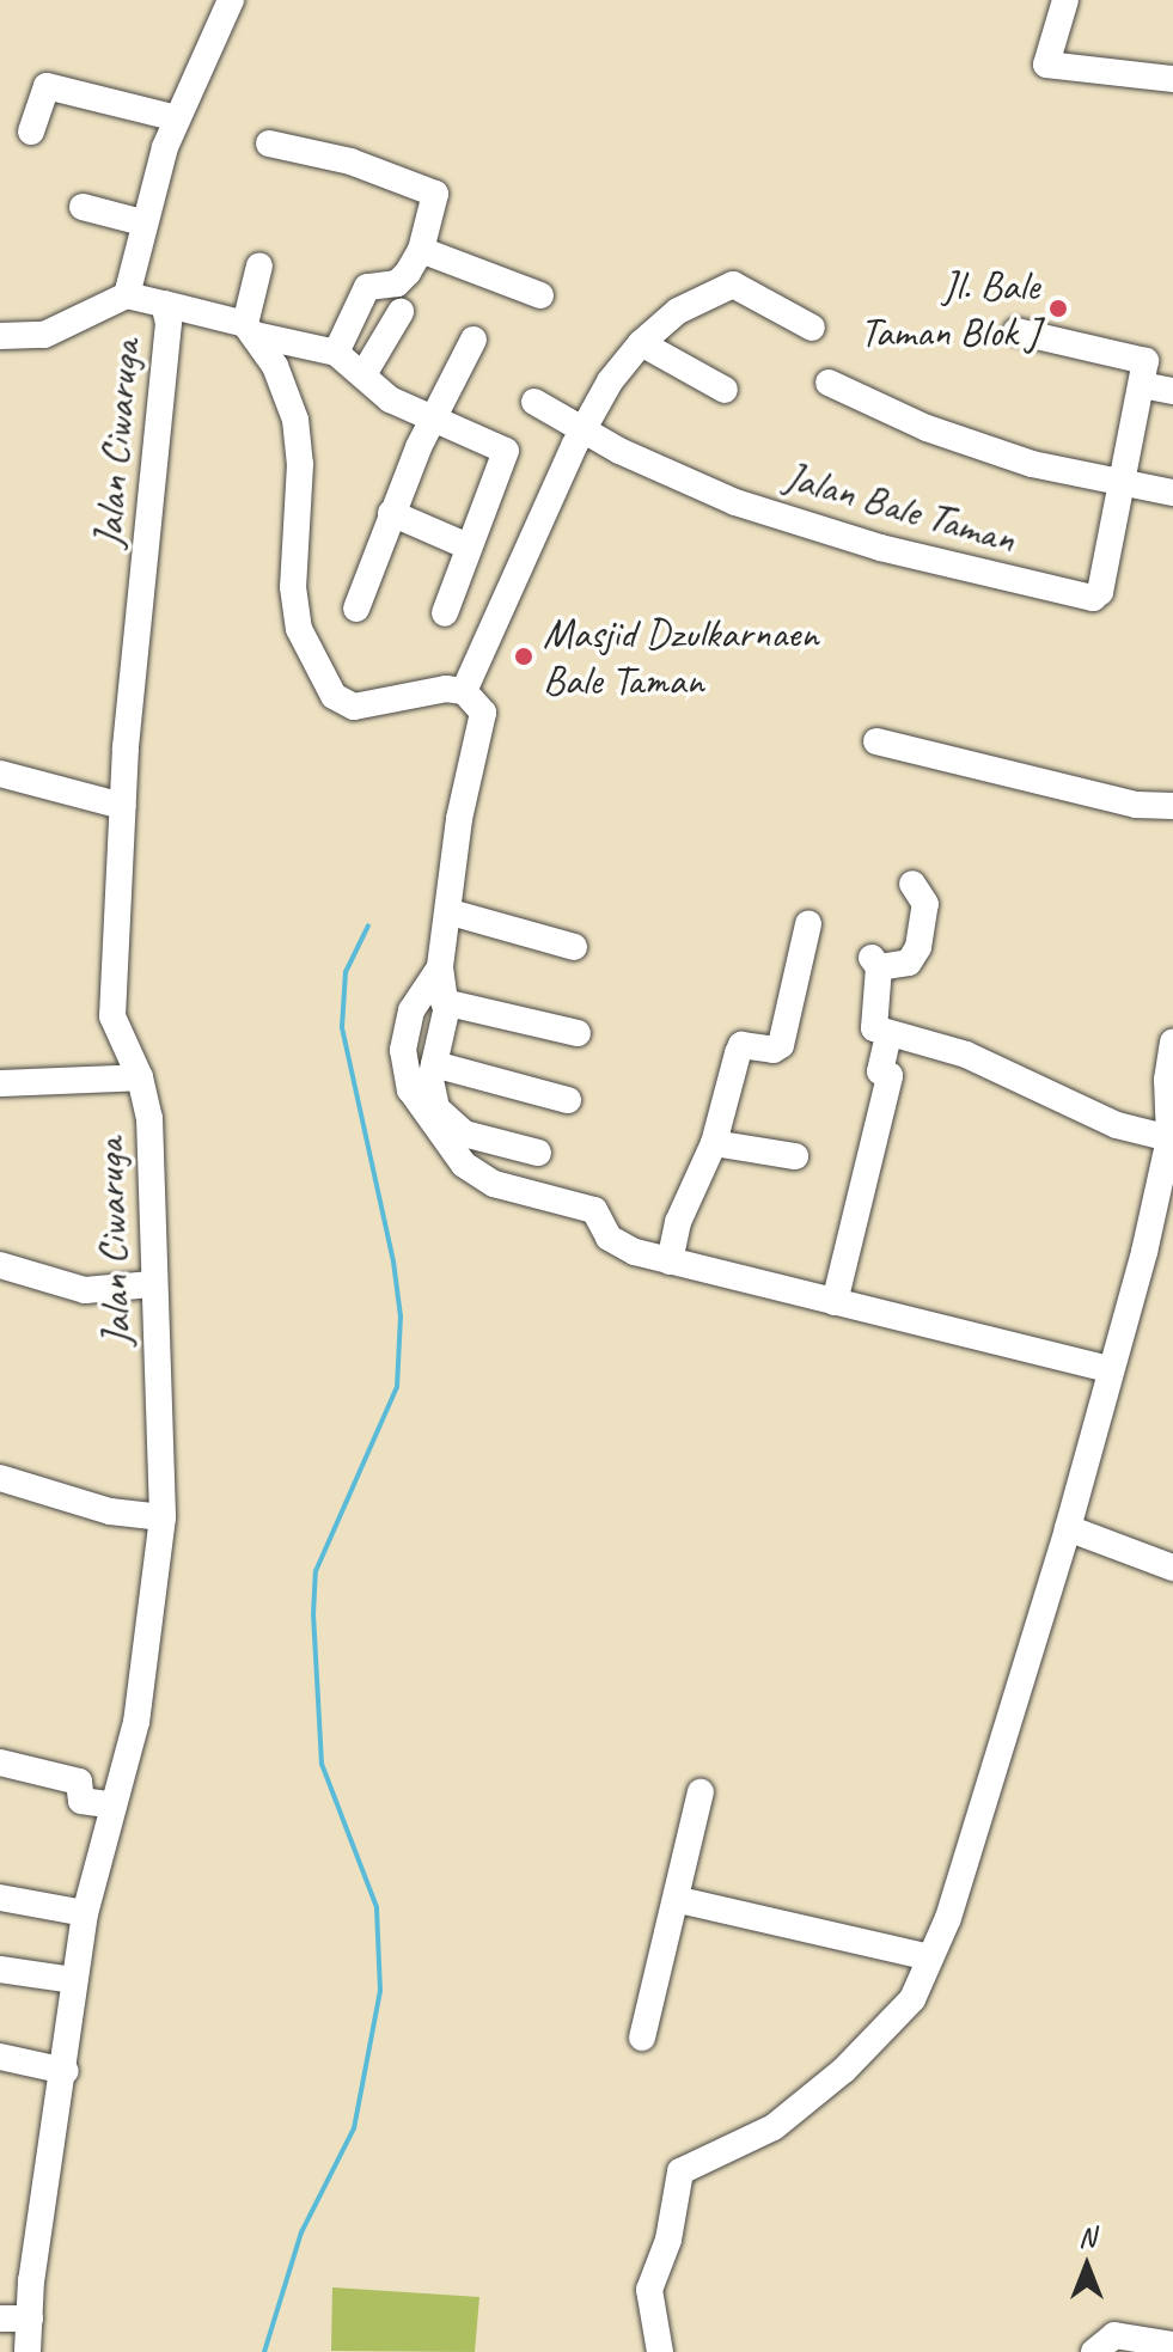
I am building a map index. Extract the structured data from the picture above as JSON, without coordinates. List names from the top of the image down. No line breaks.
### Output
{"streets":{"street":["Jalan Ciwaruga","Jalan Bale Taman"]},"places":["Jl. Bale Taman Blok J","Masjid Dzulkarnaen Bale Taman"],"north":"top"}
